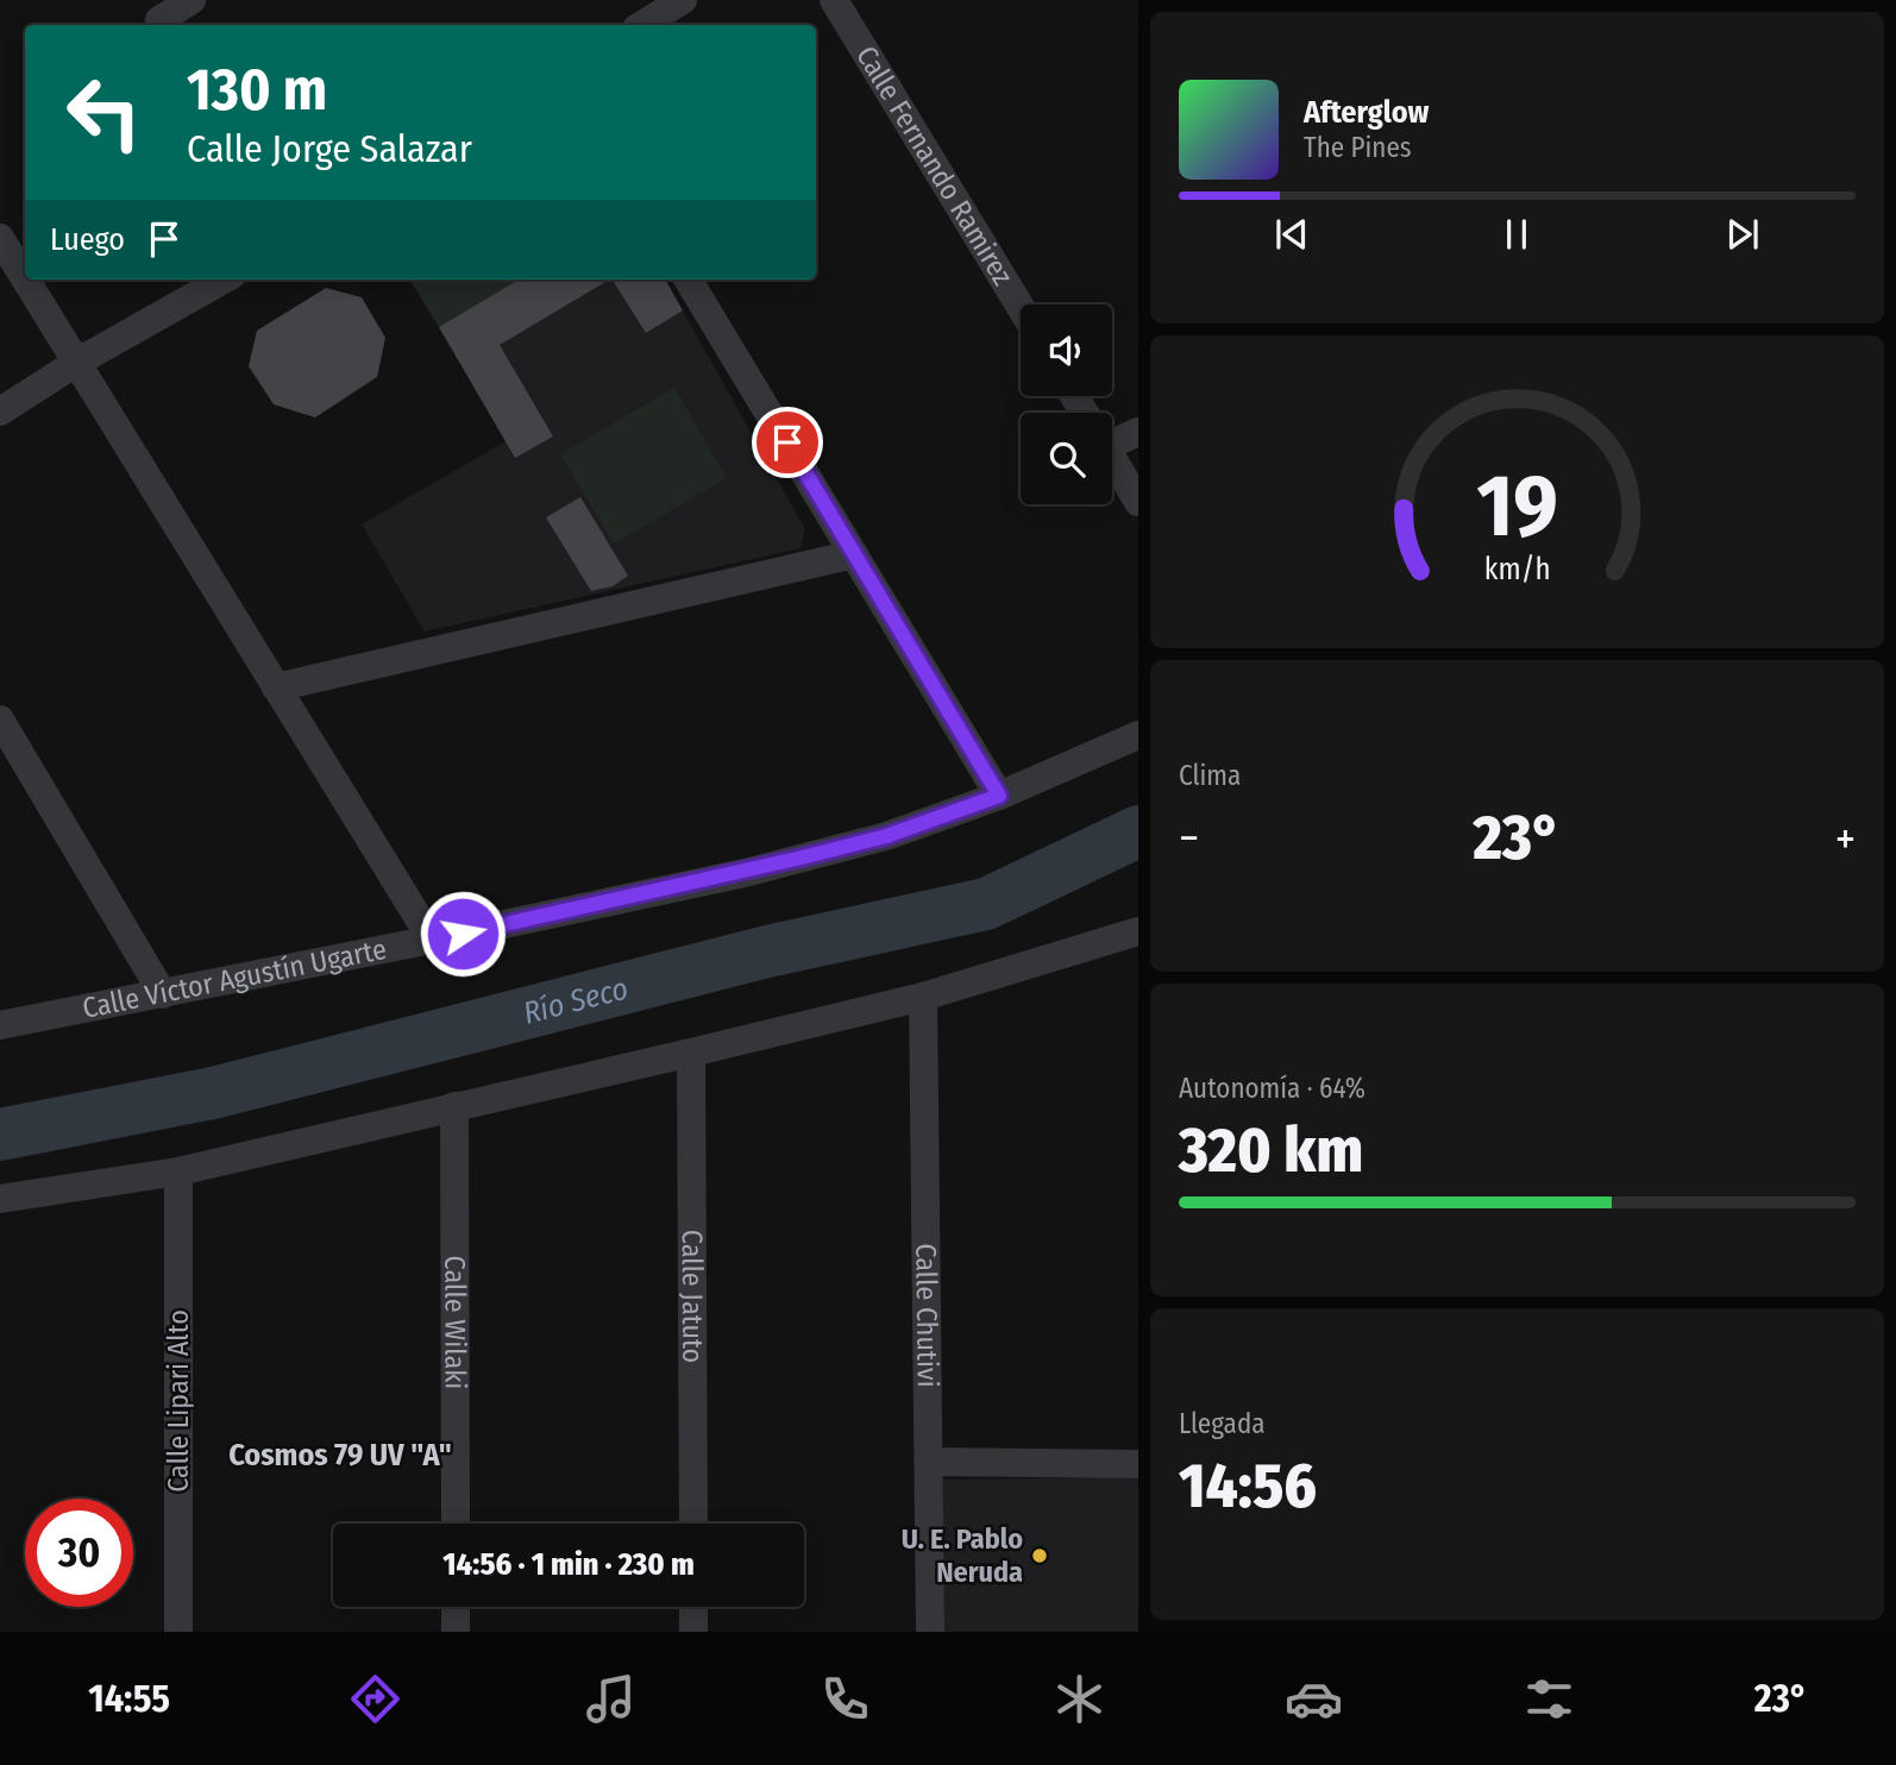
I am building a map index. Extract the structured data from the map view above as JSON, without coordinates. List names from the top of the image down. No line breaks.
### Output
{"streets":{"street":["Calle Fernando Ramirez","Calle Víctor Agustín Ugarte","Calle Jatuto","Calle Chutivi","Calle Wilaki","Calle Lipari Alto"]},"districts":["Cosmos 79 UV \"A\""],"water":["Río Seco"],"places":["U. E. Pablo Neruda"],"page":{"turn":["130 m","Calle Jorge Salazar"],"song":["Afterglow","The Pines"],"then":"Luego","tile":["Clima",["Autonomía · 64%","320 km"],["Llegada","14:56"]],"heat":["−","23°","+"],"limit":"30","trip":"14:56 · 1 min · 230 m","tabs":["14:55","23°"],"gauge":["19","km/h"]}}
